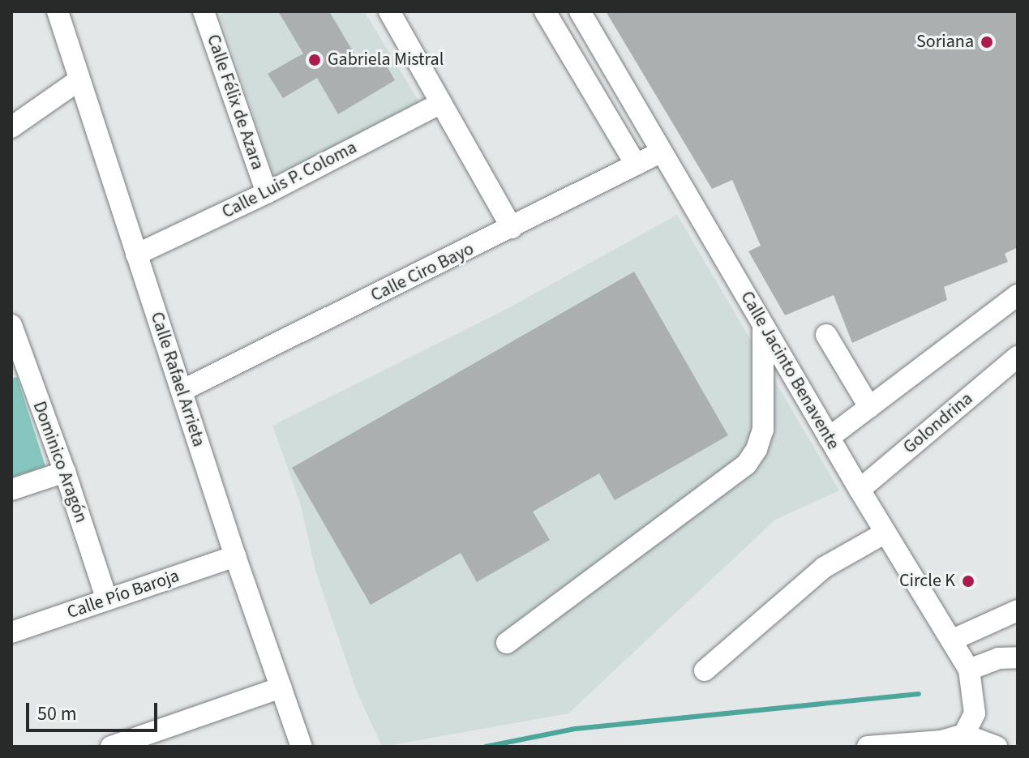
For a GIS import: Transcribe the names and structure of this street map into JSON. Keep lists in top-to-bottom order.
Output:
{
  "streets": {
    "street": [
      "Calle Félix de Azara",
      "Calle Luis P. Coloma",
      "Calle Ciro Bayo",
      "Calle Jacinto Benavente",
      "Calle Rafael Arrieta",
      "Golondrina",
      "Dominico Aragón",
      "Calle Pío Baroja"
    ]
  },
  "crossings": [
    ["Calle Félix de Azara", "Calle Luis P. Coloma"],
    ["Calle Luis P. Coloma", "Calle Rafael Arrieta"],
    ["Calle Ciro Bayo", "Calle Jacinto Benavente"],
    ["Calle Ciro Bayo", "Calle Rafael Arrieta"],
    ["Calle Jacinto Benavente", "Golondrina"],
    ["Calle Rafael Arrieta", "Calle Pío Baroja"],
    ["Dominico Aragón", "Calle Pío Baroja"]
  ],
  "places": ["Soriana", "Gabriela Mistral", "Circle K"],
  "scale_bar": "50 m"
}
